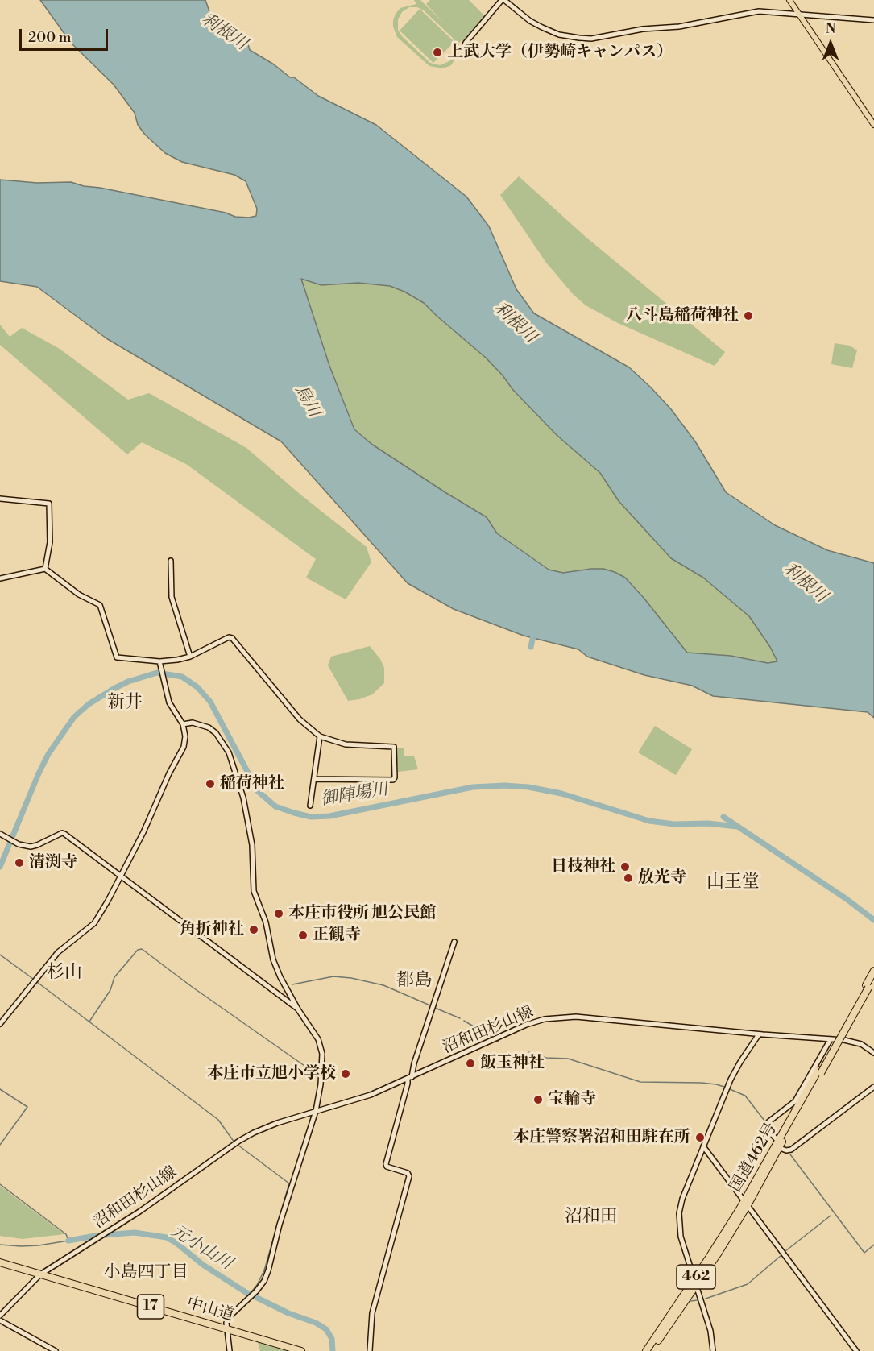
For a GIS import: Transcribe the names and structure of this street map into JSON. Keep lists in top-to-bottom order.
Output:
{
  "streets": {
    "highway": [
      "国道462号",
      "462",
      "17",
      "中山道"
    ],
    "street": ["沼和田杉山線"]
  },
  "crossings": [
    ["沼和田杉山線", "中山道"]
  ],
  "districts": [
    "新井",
    "山王堂",
    "杉山",
    "都島",
    "沼和田",
    "小島四丁目"
  ],
  "water": [
    "利根川",
    "烏川",
    "御陣場川",
    "元小山川"
  ],
  "places": [
    "上武大学（伊勢崎キャンパス）",
    "八斗島稲荷神社",
    "稲荷神社",
    "清渕寺",
    "日枝神社",
    "放光寺",
    "本庄市役所 旭公民館",
    "角折神社",
    "正観寺",
    "飯玉神社",
    "本庄市立旭小学校",
    "宝輪寺",
    "本庄警察署沼和田駐在所"
  ],
  "scale_bar": "200 m",
  "north": "top"
}
